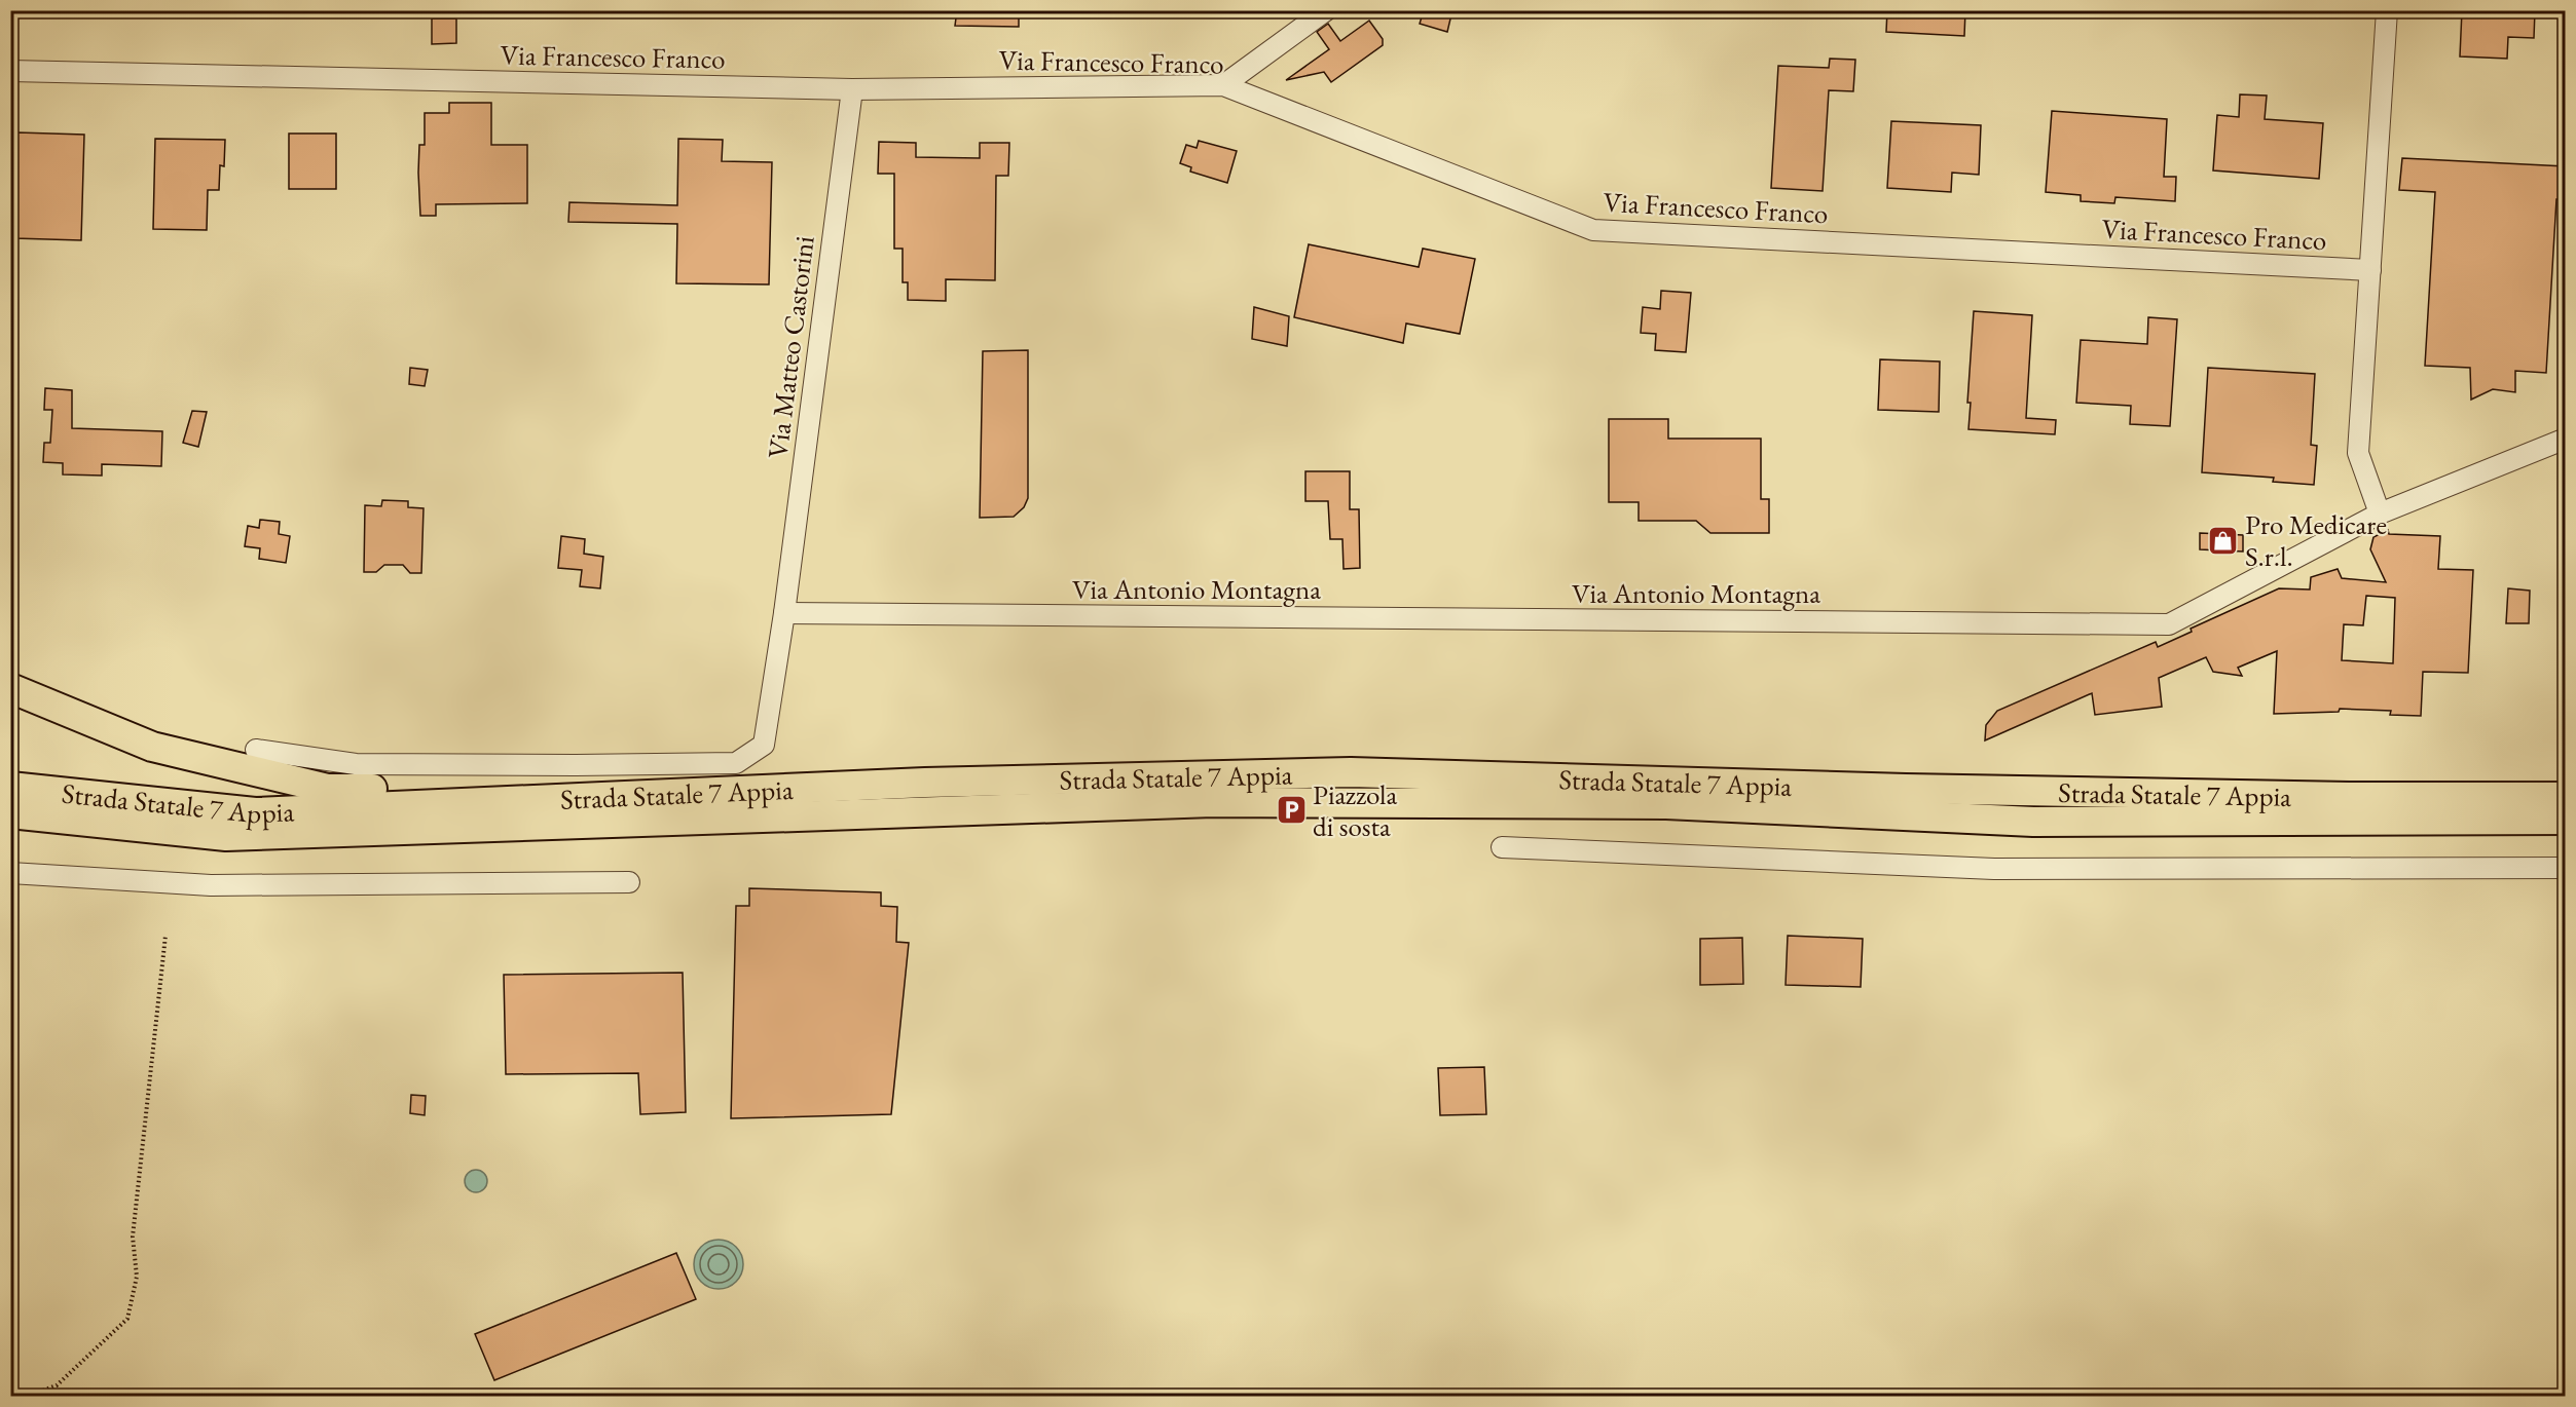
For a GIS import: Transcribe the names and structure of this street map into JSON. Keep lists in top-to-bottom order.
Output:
{
  "streets": {
    "highway": ["Strada Statale 7 Appia"],
    "street": ["Via Francesco Franco", "Via Matteo Castorini", "Via Antonio Montagna"]
  },
  "crossings": [
    ["Via Francesco Franco", "Via Matteo Castorini"],
    ["Via Matteo Castorini", "Via Antonio Montagna"]
  ],
  "places": {
    "shop": ["Pro Medicare S.r.l."],
    "parking": ["Piazzola di sosta"]
  }
}
